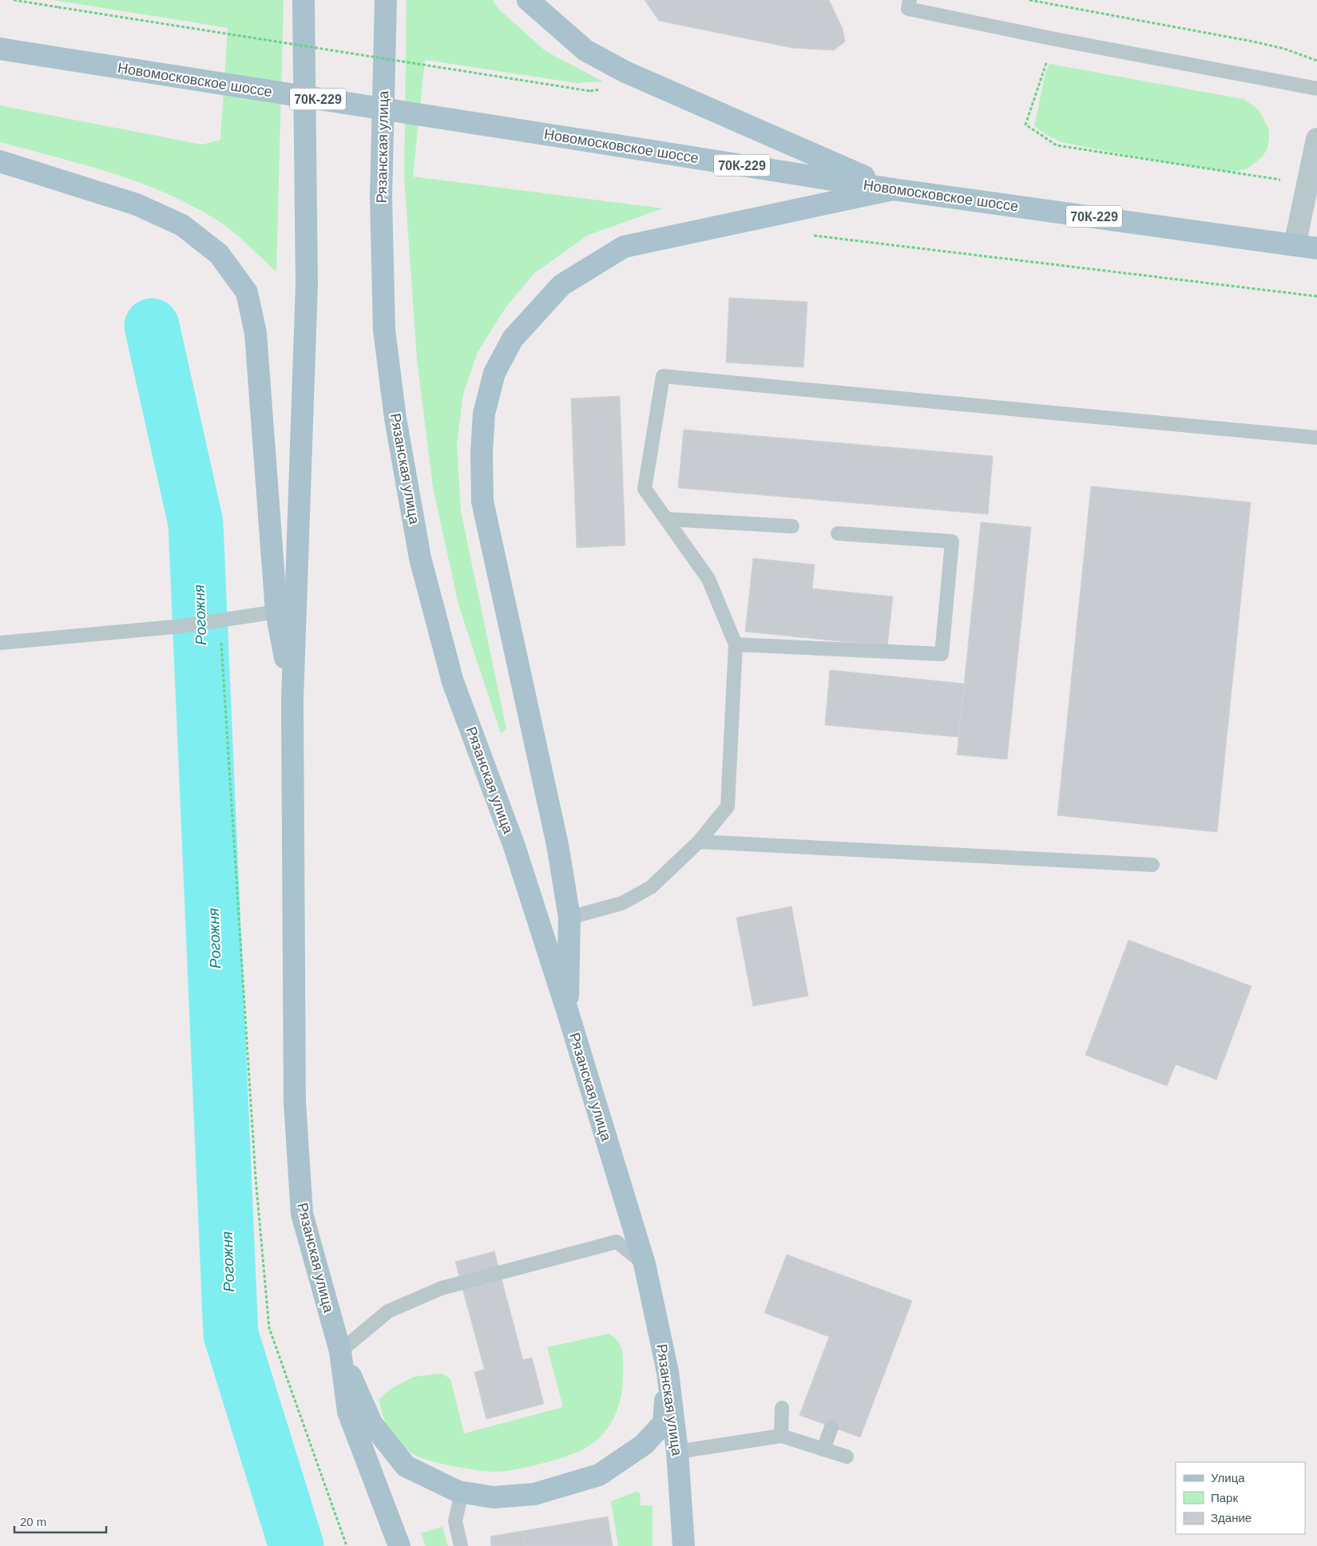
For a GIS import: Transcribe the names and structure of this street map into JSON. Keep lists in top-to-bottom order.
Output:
{
  "streets": {
    "main road": ["Новомосковское шоссе", "70К-229", "Рязанская улица"]
  },
  "water": ["Рогожня"],
  "legend": ["Улица", "Парк", "Здание"],
  "scale_bar": "20 m"
}
